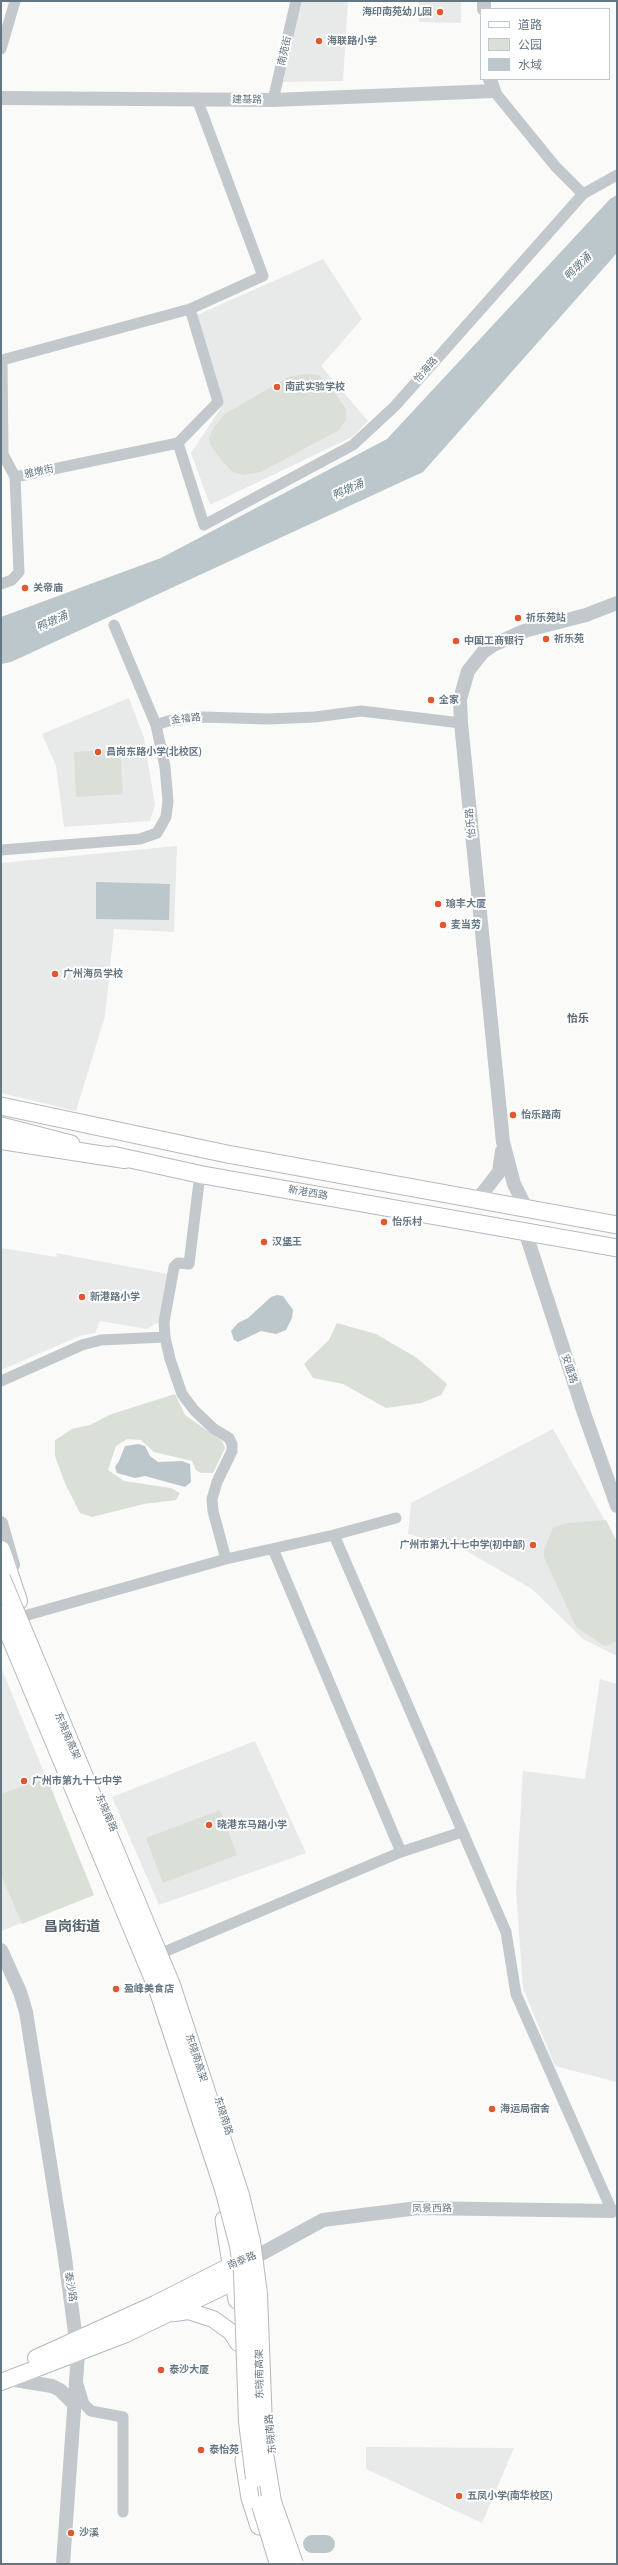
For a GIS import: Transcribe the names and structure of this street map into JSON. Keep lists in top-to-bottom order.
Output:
{
  "streets": {
    "highway": ["东晓南高架"],
    "main road": ["新港西路", "东晓南路", "南泰路"],
    "street": [
      "南苑街",
      "建基路",
      "怡海路",
      "雅墩街",
      "金禧路",
      "怡乐路",
      "安盛路",
      "凤景西路",
      "泰沙路"
    ]
  },
  "crossings": [
    ["南苑街", "建基路"],
    ["怡海路", "雅墩街"],
    ["金禧路", "怡乐路"],
    ["新港西路", "安盛路"],
    ["东晓南路", "凤景西路"],
    ["东晓南路", "南泰路"],
    ["凤景西路", "南泰路"],
    ["南泰路", "泰沙路"]
  ],
  "districts": ["怡乐", "昌岗街道"],
  "water": ["鸭墩涌"],
  "places": [
    "海印南苑幼儿园",
    "海联路小学",
    "南武实验学校",
    "关帝庙",
    "祈乐苑站",
    "祈乐苑",
    "中国工商银行",
    "全家",
    "昌岗东路小学(北校区)",
    "瑜丰大厦",
    "麦当劳",
    "广州海员学校",
    "怡乐路南",
    "怡乐村",
    "汉堡王",
    "新港路小学",
    "广州市第九十七中学(初中部)",
    "广州市第九十七中学",
    "晓港东马路小学",
    "盈峰美食店",
    "海运局宿舍",
    "泰沙大厦",
    "泰怡苑",
    "五凤小学(南华校区)",
    "沙溪"
  ],
  "legend": ["道路", "公园", "水域"]
}
